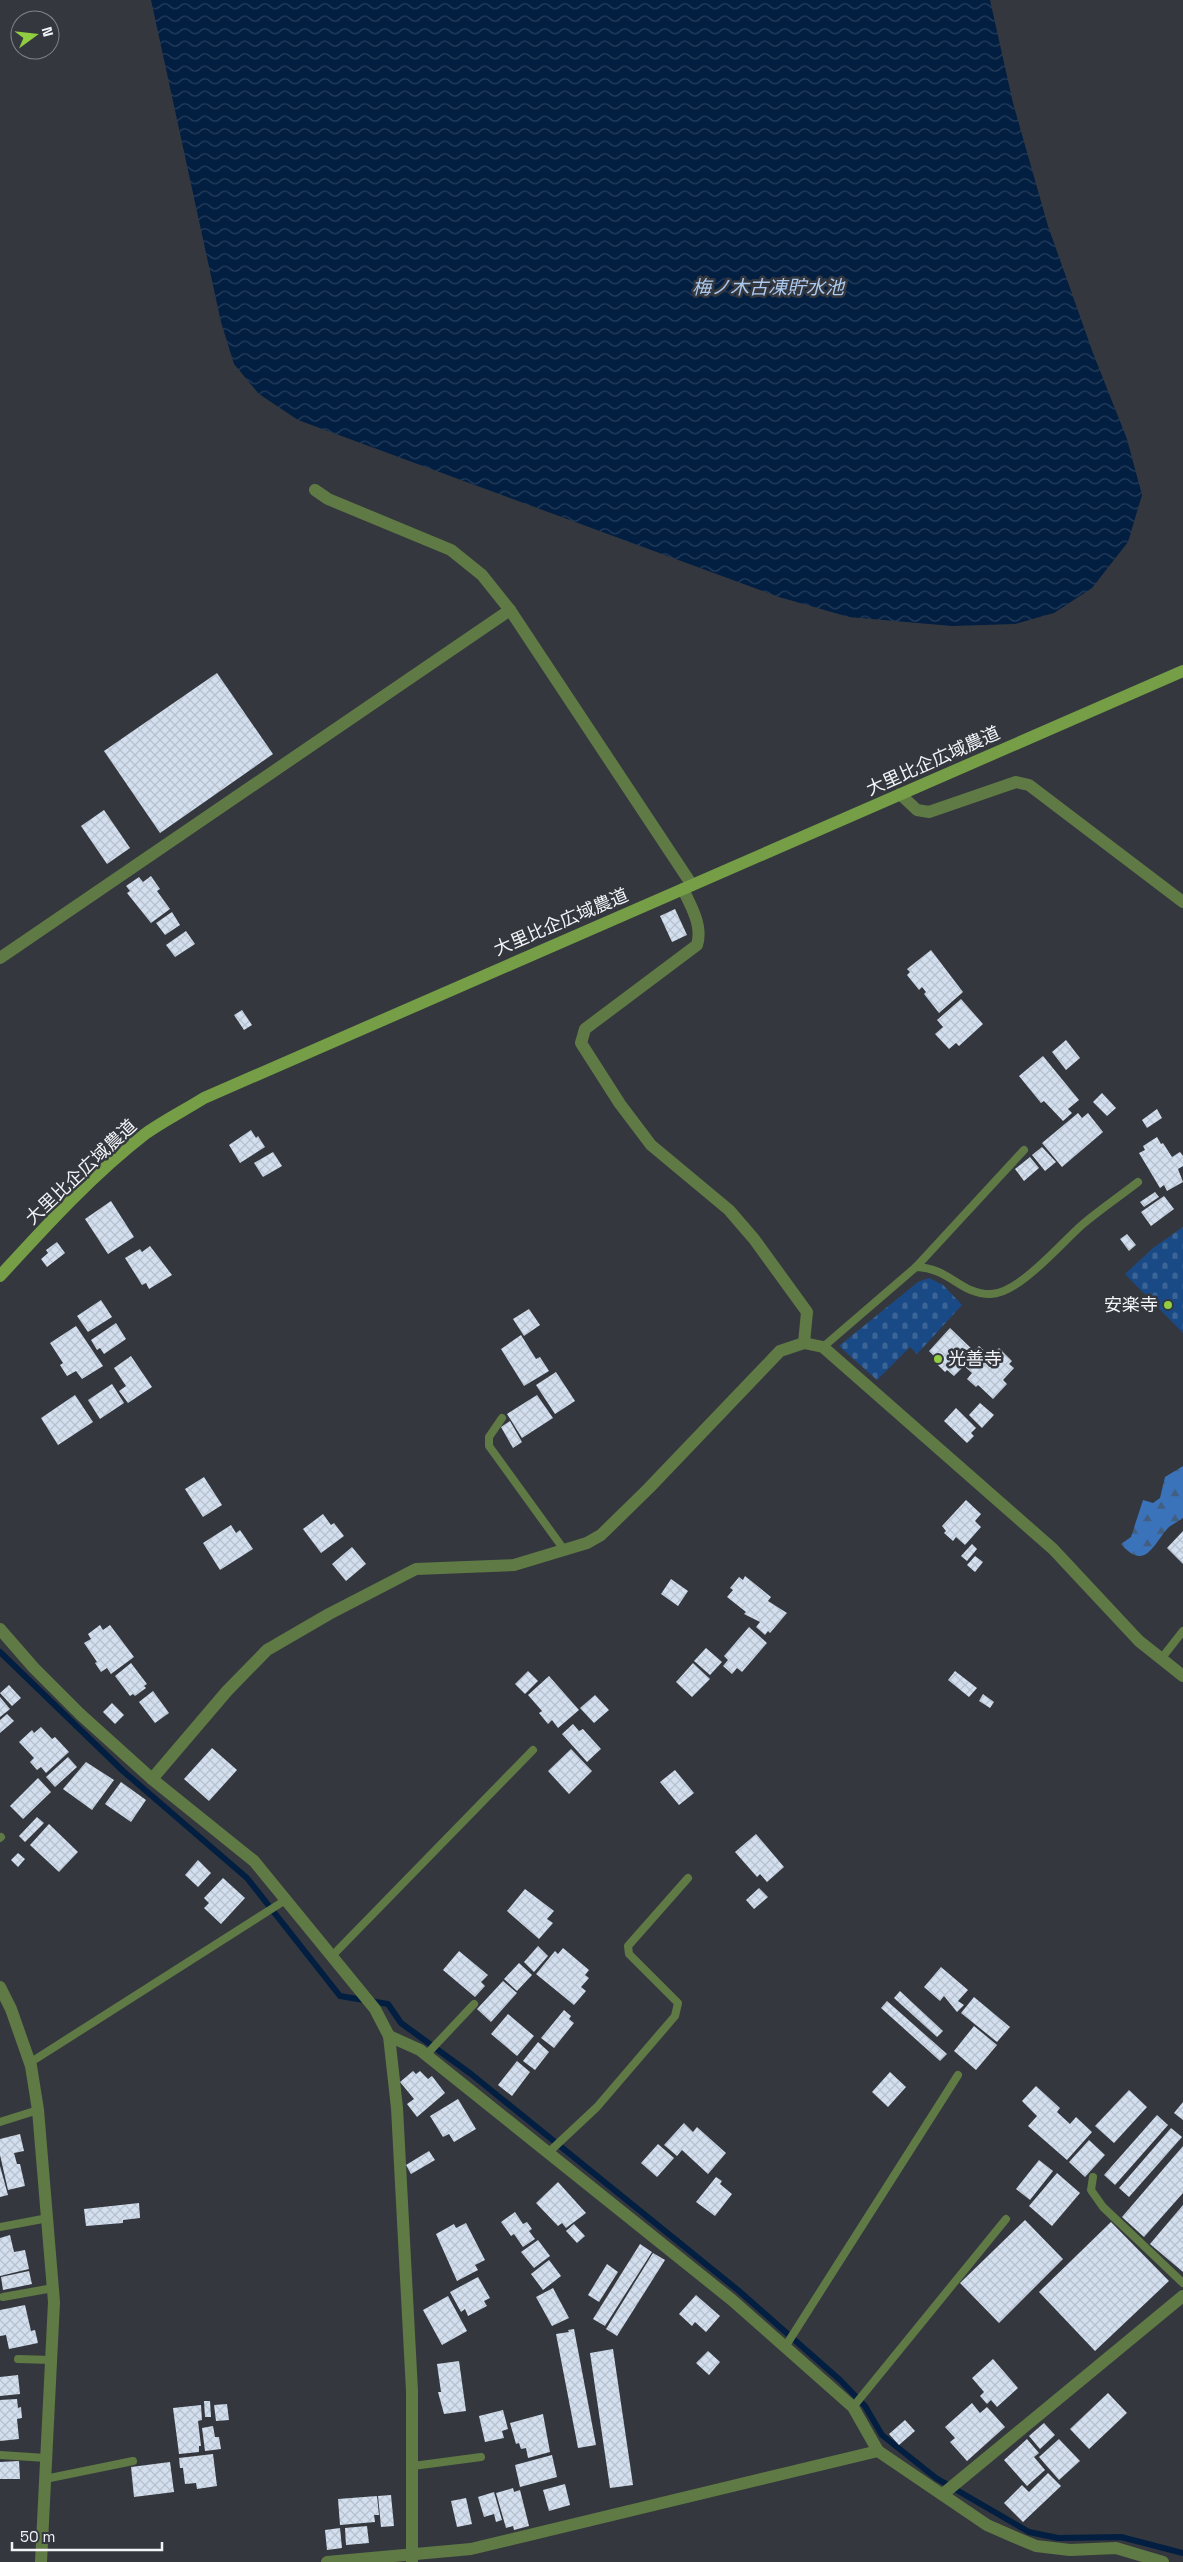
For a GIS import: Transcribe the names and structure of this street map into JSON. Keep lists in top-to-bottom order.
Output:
{
  "streets": {
    "street": ["大里比企広域農道"]
  },
  "water": ["梅ノ木古凍貯水池"],
  "places": ["安楽寺", "光善寺"],
  "scale_bar": "50 m",
  "north": "right"
}
